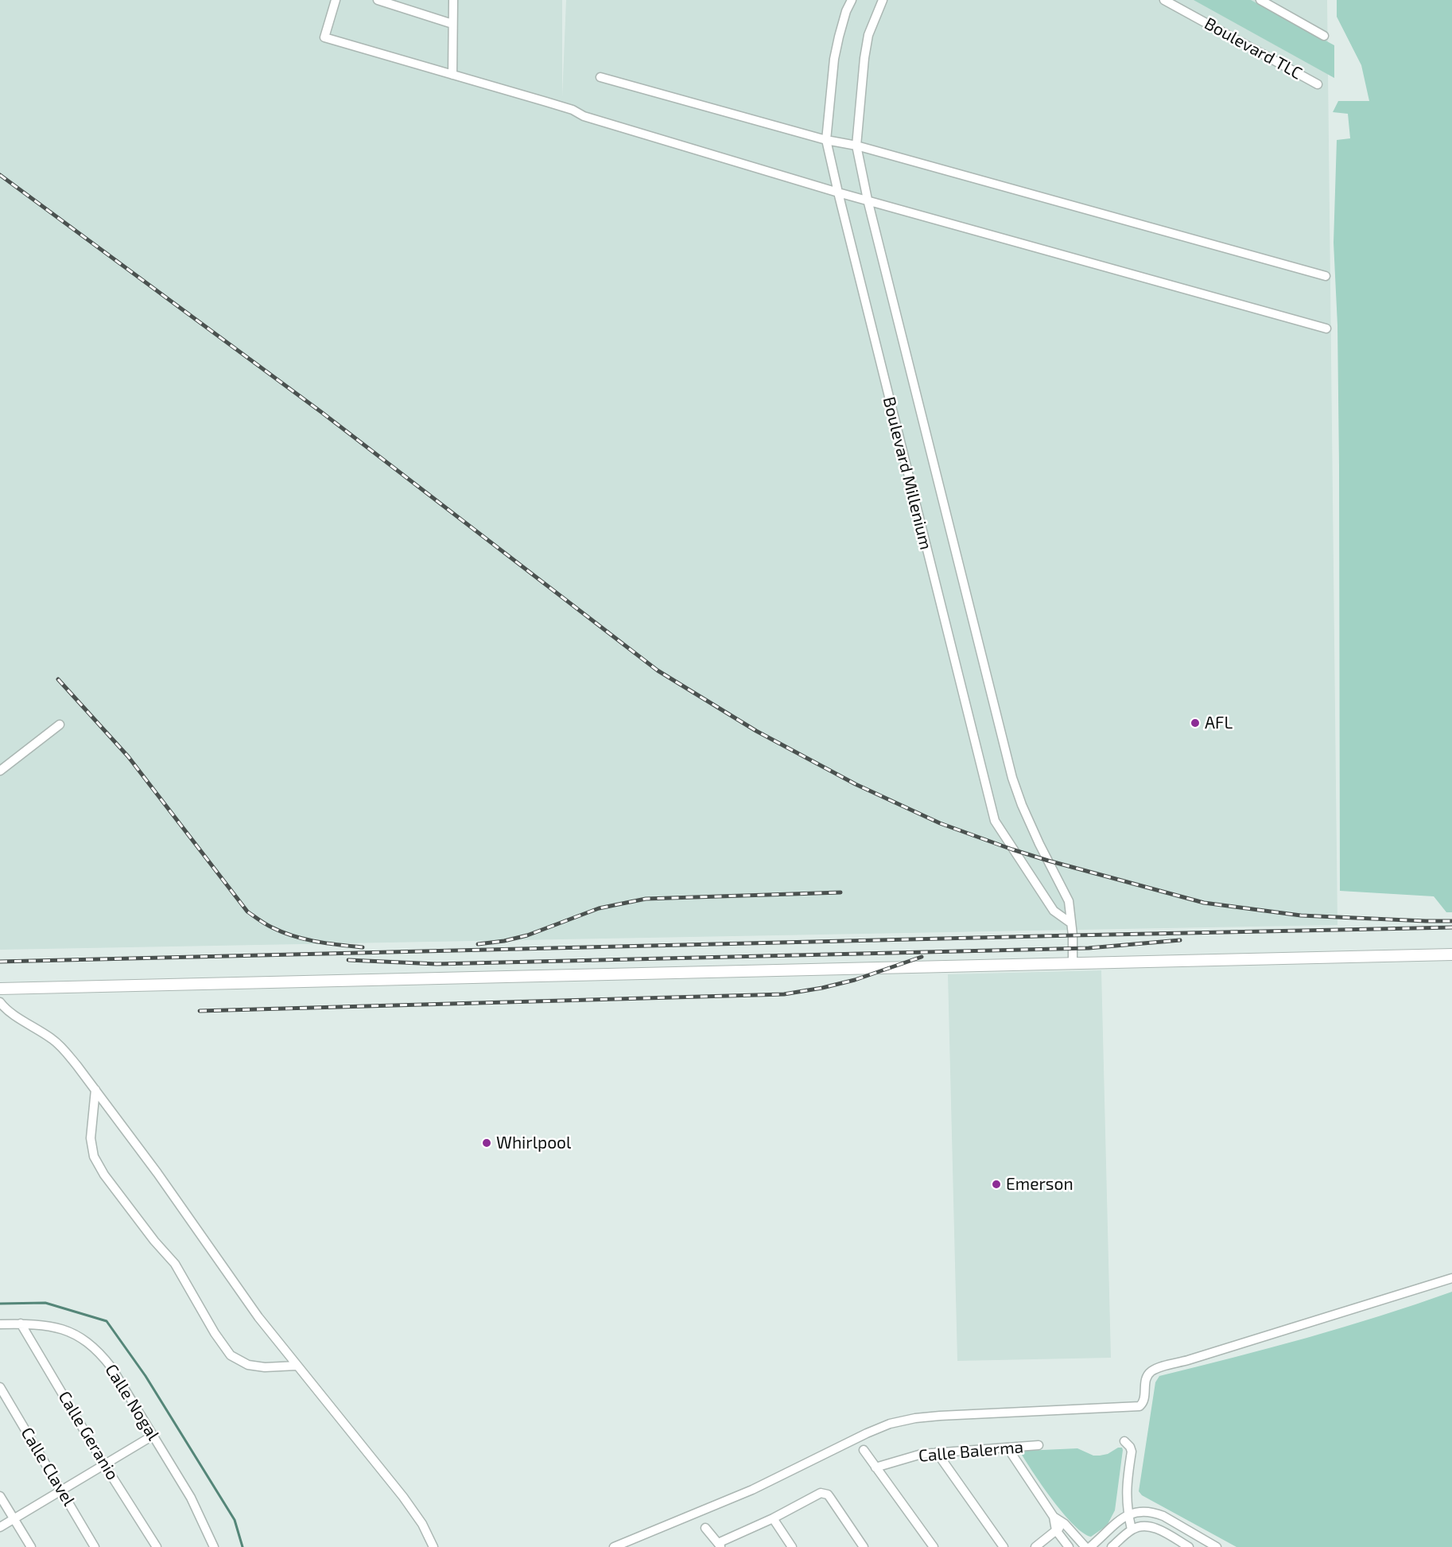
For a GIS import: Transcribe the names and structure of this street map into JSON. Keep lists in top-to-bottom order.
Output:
{
  "streets": {
    "street": [
      "Boulevard TLC",
      "Boulevard Millenium",
      "Calle Nogal",
      "Calle Geranio",
      "Calle Balerma",
      "Calle Clavel"
    ]
  },
  "crossings": [
    ["Calle Nogal", "Calle Geranio"]
  ],
  "places": ["AFL", "Whirlpool", "Emerson"]
}
